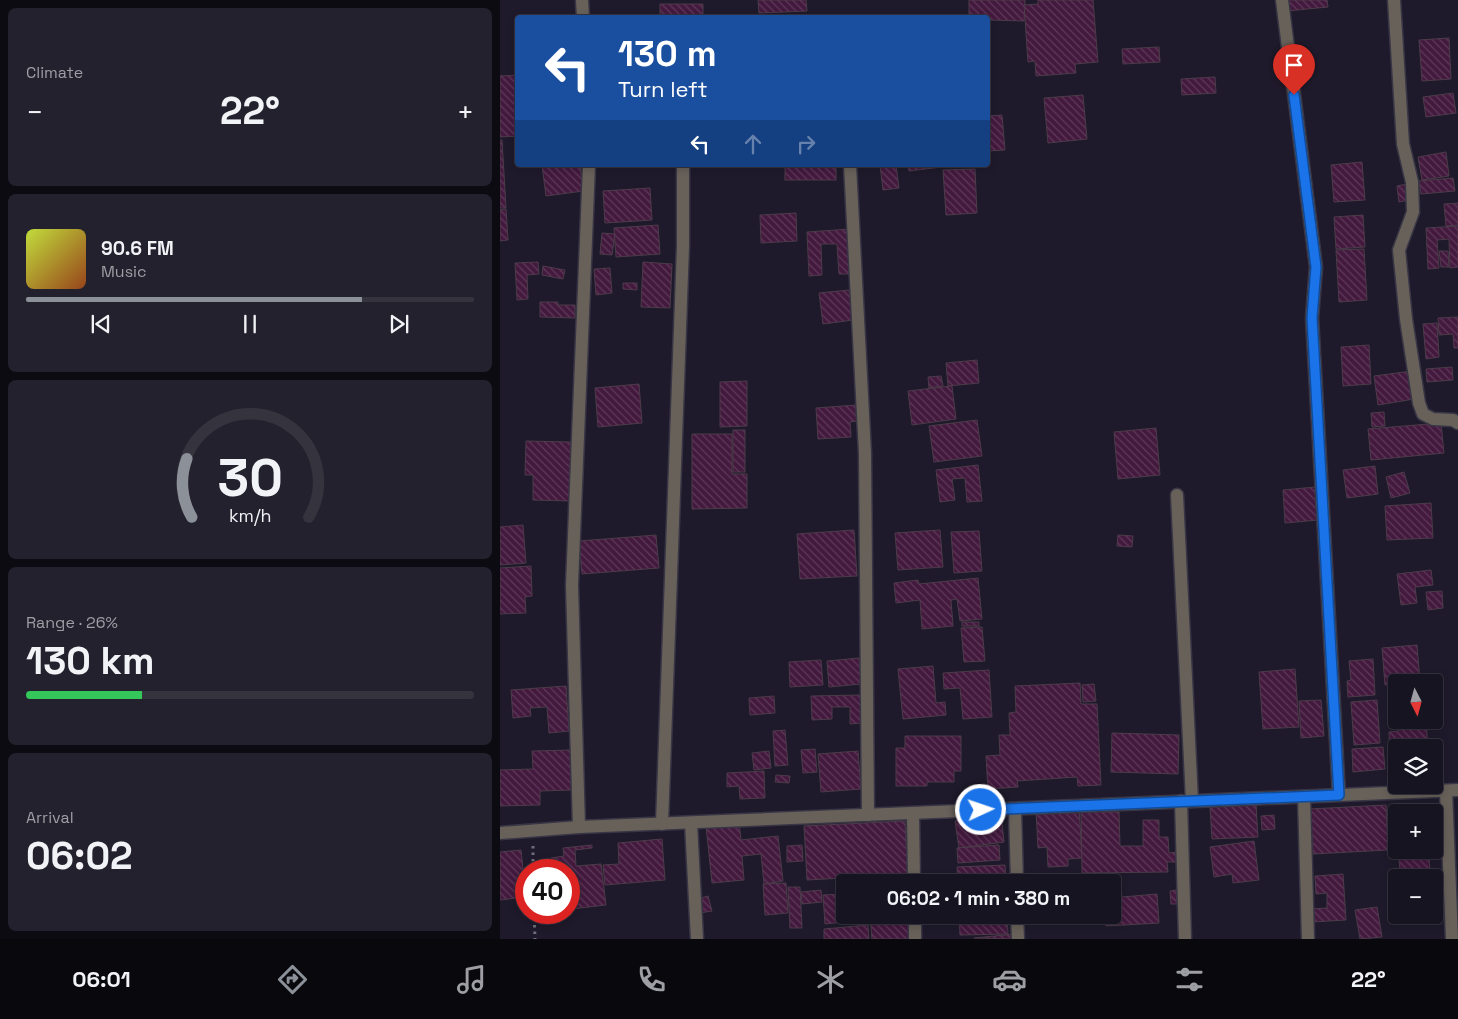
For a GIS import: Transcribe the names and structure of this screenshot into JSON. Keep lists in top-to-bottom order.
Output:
{
  "north": "bottom",
  "page": {
    "tile": [
      "Climate",
      ["Range · 26%", "130 km"],
      ["Arrival", "06:02"]
    ],
    "turn": ["130 m", "Turn left"],
    "heat": ["−", "22°", "+"],
    "song": ["90.6 FM", "Music"],
    "map_buttons": ["+", "−"],
    "limit": "40",
    "trip": "06:02 · 1 min · 380 m",
    "tabs": ["06:01", "22°"],
    "gauge": ["30", "km/h"]
  }
}
